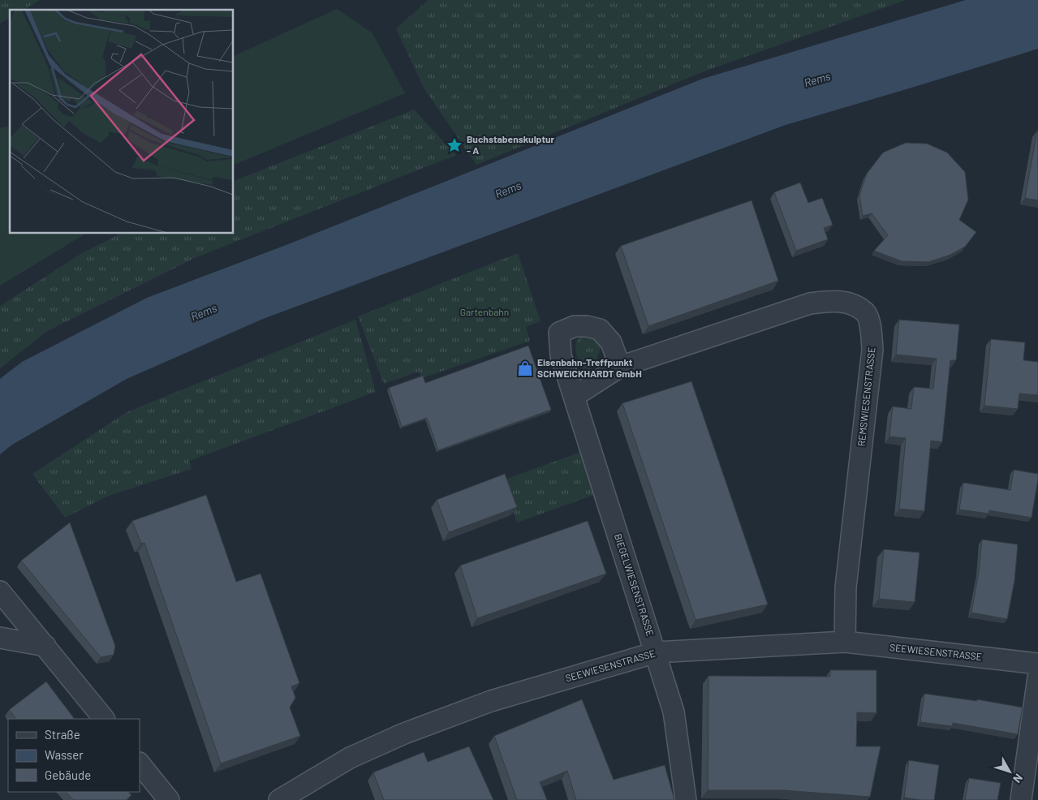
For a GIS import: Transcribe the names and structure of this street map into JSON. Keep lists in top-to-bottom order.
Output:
{
  "streets": {
    "street": ["REMSWIESENSTRASSE", "BIEGELWIESENSTRASSE", "SEEWIESENSTRASSE"]
  },
  "crossings": [
    ["REMSWIESENSTRASSE", "BIEGELWIESENSTRASSE"],
    ["REMSWIESENSTRASSE", "SEEWIESENSTRASSE"],
    ["BIEGELWIESENSTRASSE", "SEEWIESENSTRASSE"]
  ],
  "water": ["Rems"],
  "parks": ["Gartenbahn"],
  "places": {
    "place": ["Buchstabenskulptur - A"],
    "shop": ["Eisenbahn-Treffpunkt SCHWEICKHARDT GmbH"]
  },
  "legend": ["Straße", "Wasser", "Gebäude"],
  "north": "bottom right"
}
